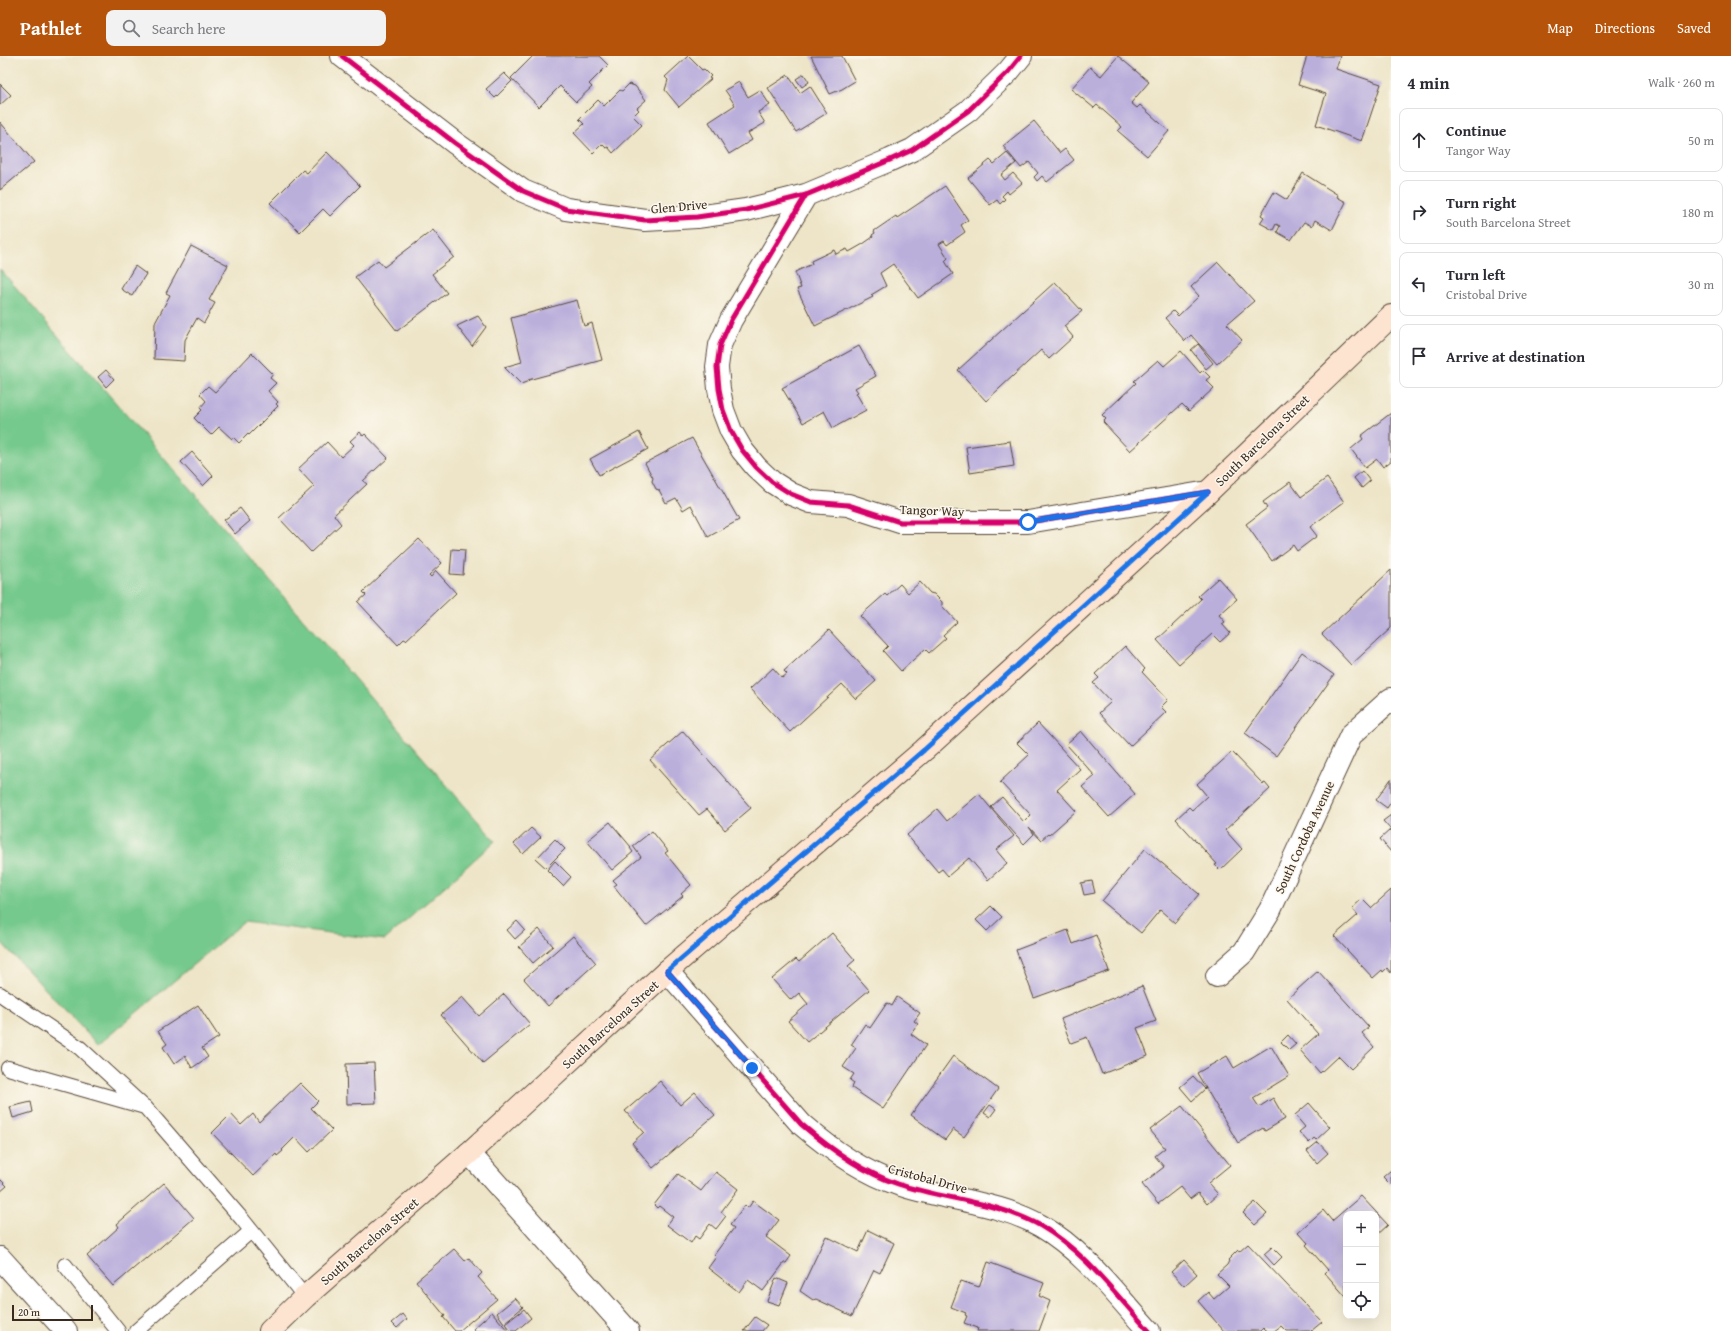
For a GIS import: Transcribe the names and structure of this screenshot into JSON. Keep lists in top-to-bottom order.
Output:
{
  "streets": {
    "main road": ["South Barcelona Street"],
    "street": [
      "Glen Drive",
      "Tangor Way",
      "South Cordoba Avenue",
      "Cristobal Drive"
    ]
  },
  "crossings": [
    ["Glen Drive", "Tangor Way"],
    ["South Barcelona Street", "Tangor Way"],
    ["South Barcelona Street", "Cristobal Drive"]
  ],
  "scale_bar": "20 m",
  "page": {
    "header": "Pathlet",
    "search": "Search here",
    "nav": ["Map", "Directions", "Saved"],
    "heading": ["4 min", "Walk · 260 m"],
    "list": [
      ["Continue", "Tangor Way", "50 m"],
      ["Turn right", "South Barcelona Street", "180 m"],
      ["Turn left", "Cristobal Drive", "30 m"],
      "Arrive at destination"
    ],
    "map_buttons": ["+", "−"],
    "scale": "20 m"
  }
}
